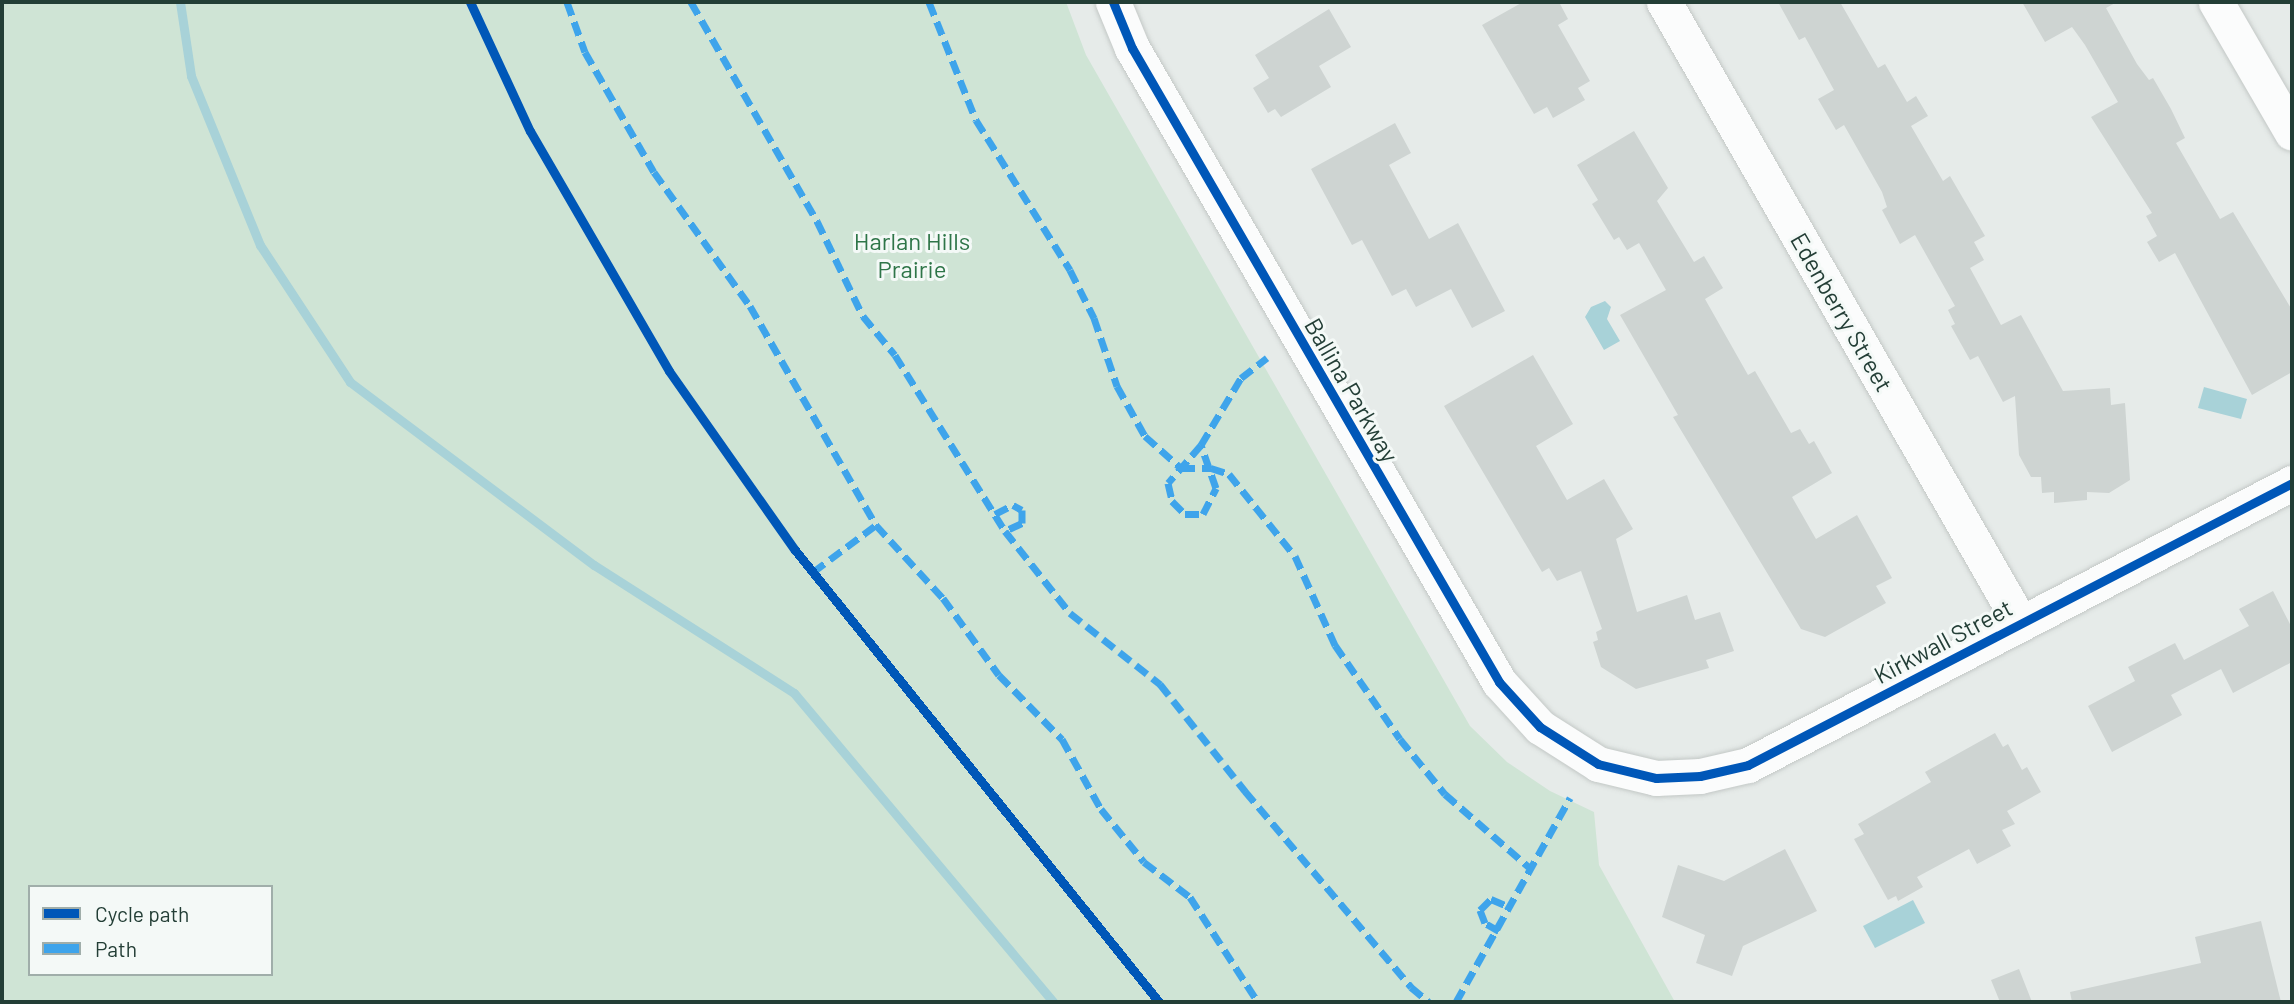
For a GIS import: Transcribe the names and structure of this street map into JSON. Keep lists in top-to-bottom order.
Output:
{
  "streets": {
    "street": ["Edenberry Street", "Ballina Parkway", "Kirkwall Street"]
  },
  "crossings": [
    ["Edenberry Street", "Kirkwall Street"],
    ["Ballina Parkway", "Kirkwall Street"]
  ],
  "parks": ["Harlan Hills Prairie"],
  "legend": ["Cycle path", "Path"]
}
